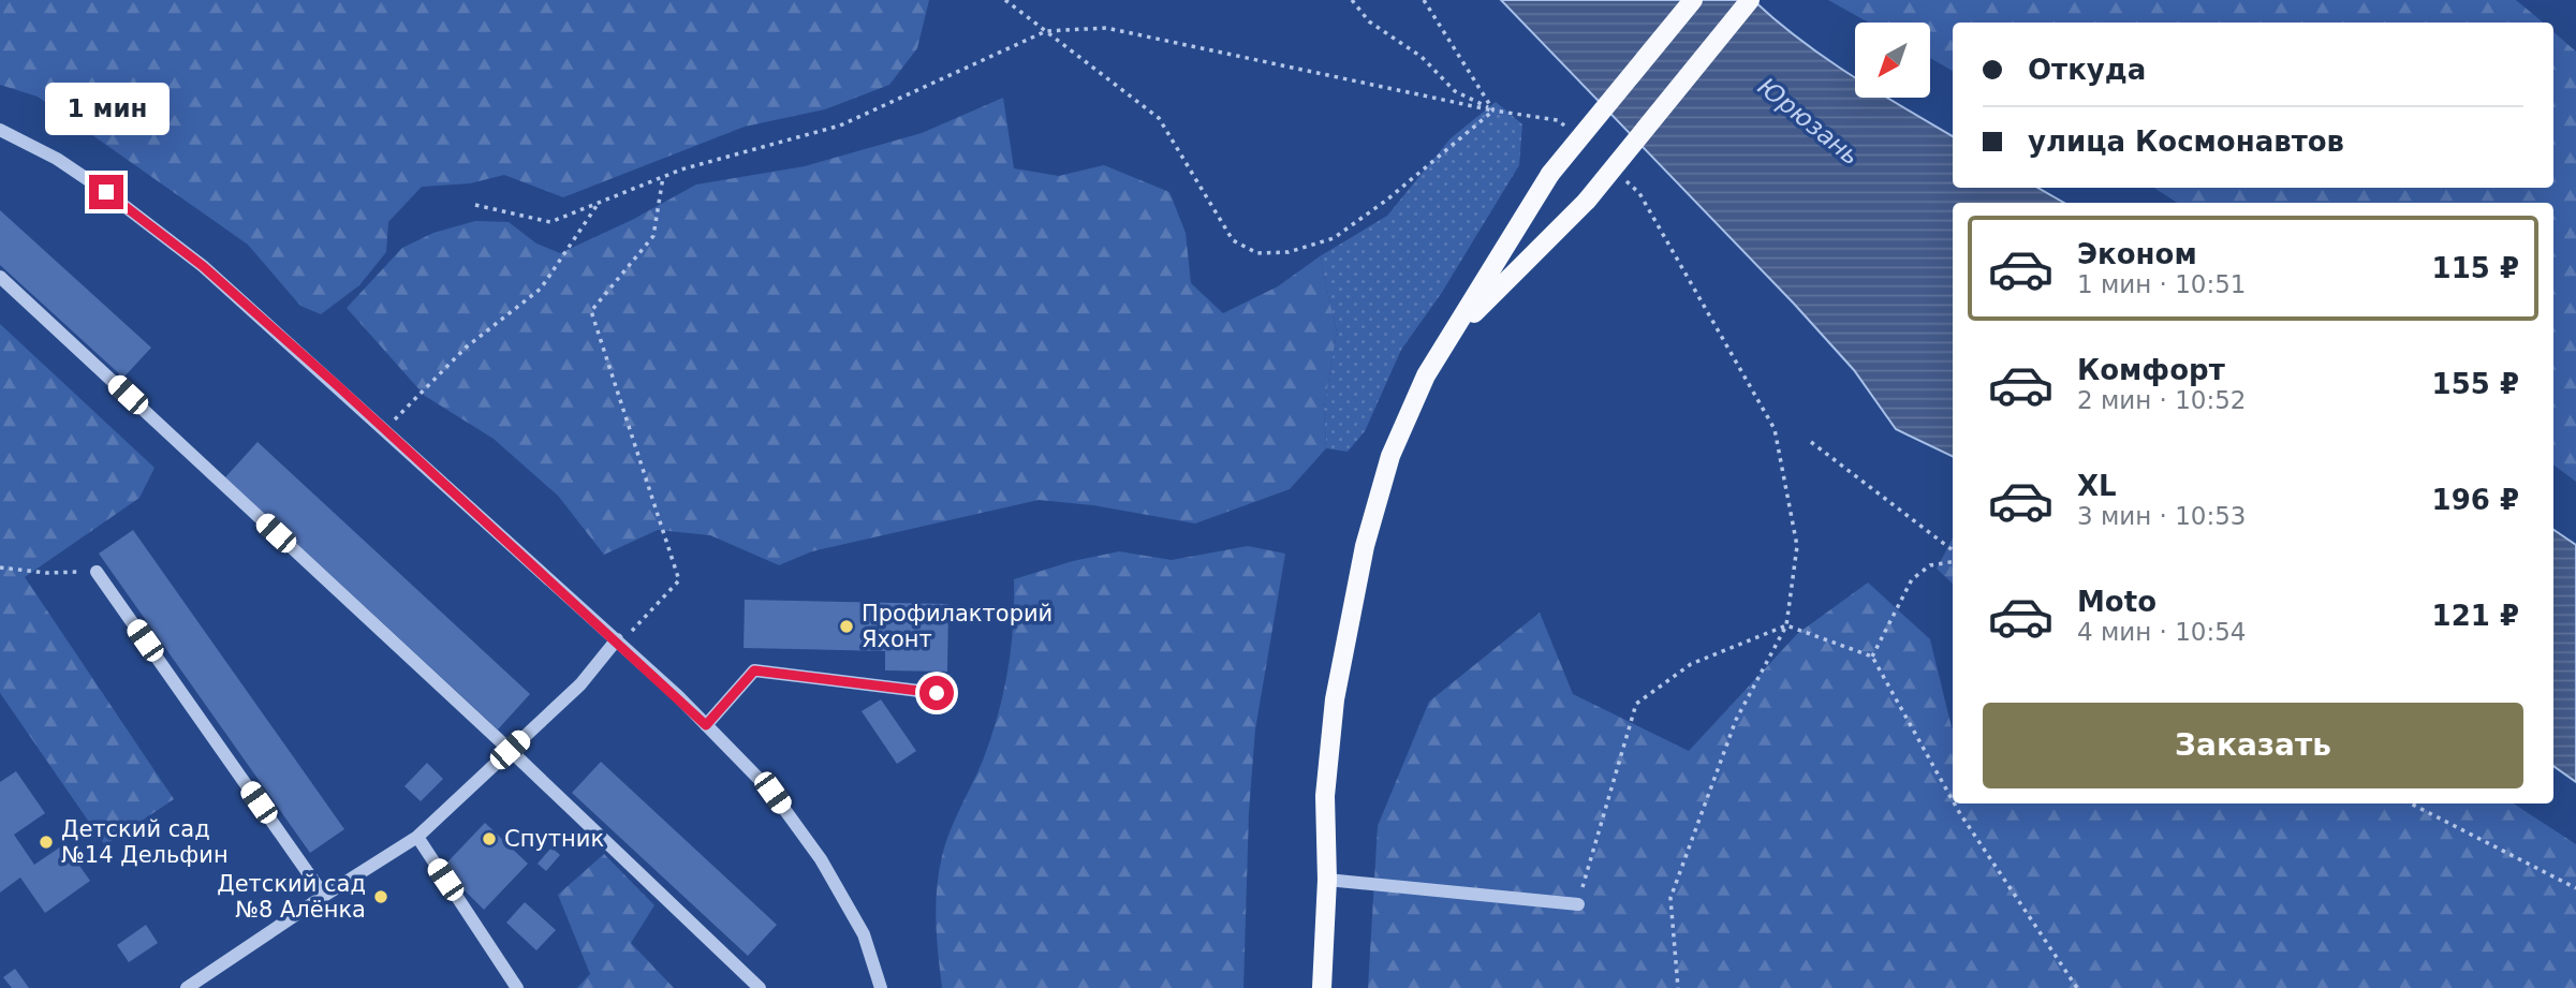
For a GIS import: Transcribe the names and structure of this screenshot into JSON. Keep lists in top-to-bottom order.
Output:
{
  "water": ["Юрюзань"],
  "places": [
    "Профилакторий Яхонт",
    "Спутник",
    "Детский сад №14 Дельфин",
    "Детский сад №8 Алёнка"
  ],
  "north": "bottom left",
  "page": {
    "banner": ["Откуда", "улица Космонавтов"],
    "bubble": "1 мин",
    "list": [
      {
        "name": "Эконом",
        "note": "1 мин · 10:51",
        "value": "115 ₽"
      },
      {
        "name": "Комфорт",
        "note": "2 мин · 10:52",
        "value": "155 ₽"
      },
      {
        "name": "XL",
        "note": "3 мин · 10:53",
        "value": "196 ₽"
      },
      {
        "name": "Moto",
        "note": "4 мин · 10:54",
        "value": "121 ₽"
      }
    ],
    "buttons": "Заказать"
  }
}
